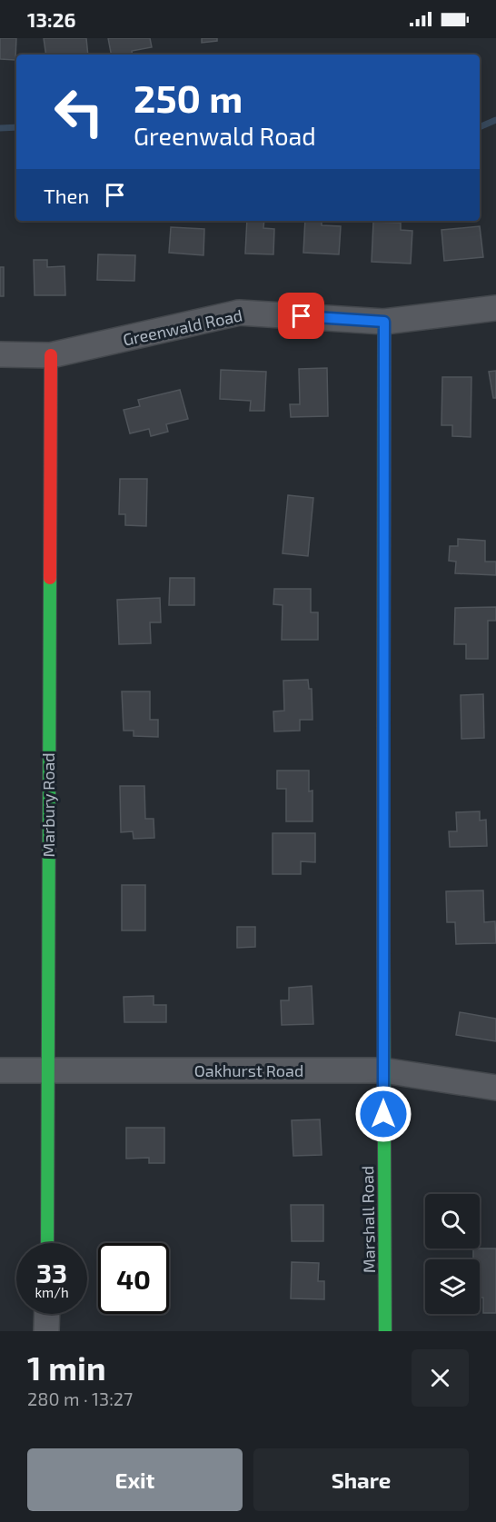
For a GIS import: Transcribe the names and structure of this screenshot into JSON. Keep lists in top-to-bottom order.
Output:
{
  "streets": {
    "street": [
      "Greenwald Road",
      "Marbury Road",
      "Oakhurst Road",
      "Marshall Road"
    ]
  },
  "crossings": [
    ["Greenwald Road", "Marbury Road"],
    ["Greenwald Road", "Marshall Road"],
    ["Marbury Road", "Oakhurst Road"],
    ["Oakhurst Road", "Marshall Road"]
  ],
  "page": {
    "status": "13:26",
    "turn": ["250 m", "Greenwald Road"],
    "then": "Then",
    "speed": "33 km/h",
    "limit": "40",
    "heading": ["1 min", "280 m · 13:27"],
    "buttons": ["Exit", "Share"]
  }
}
